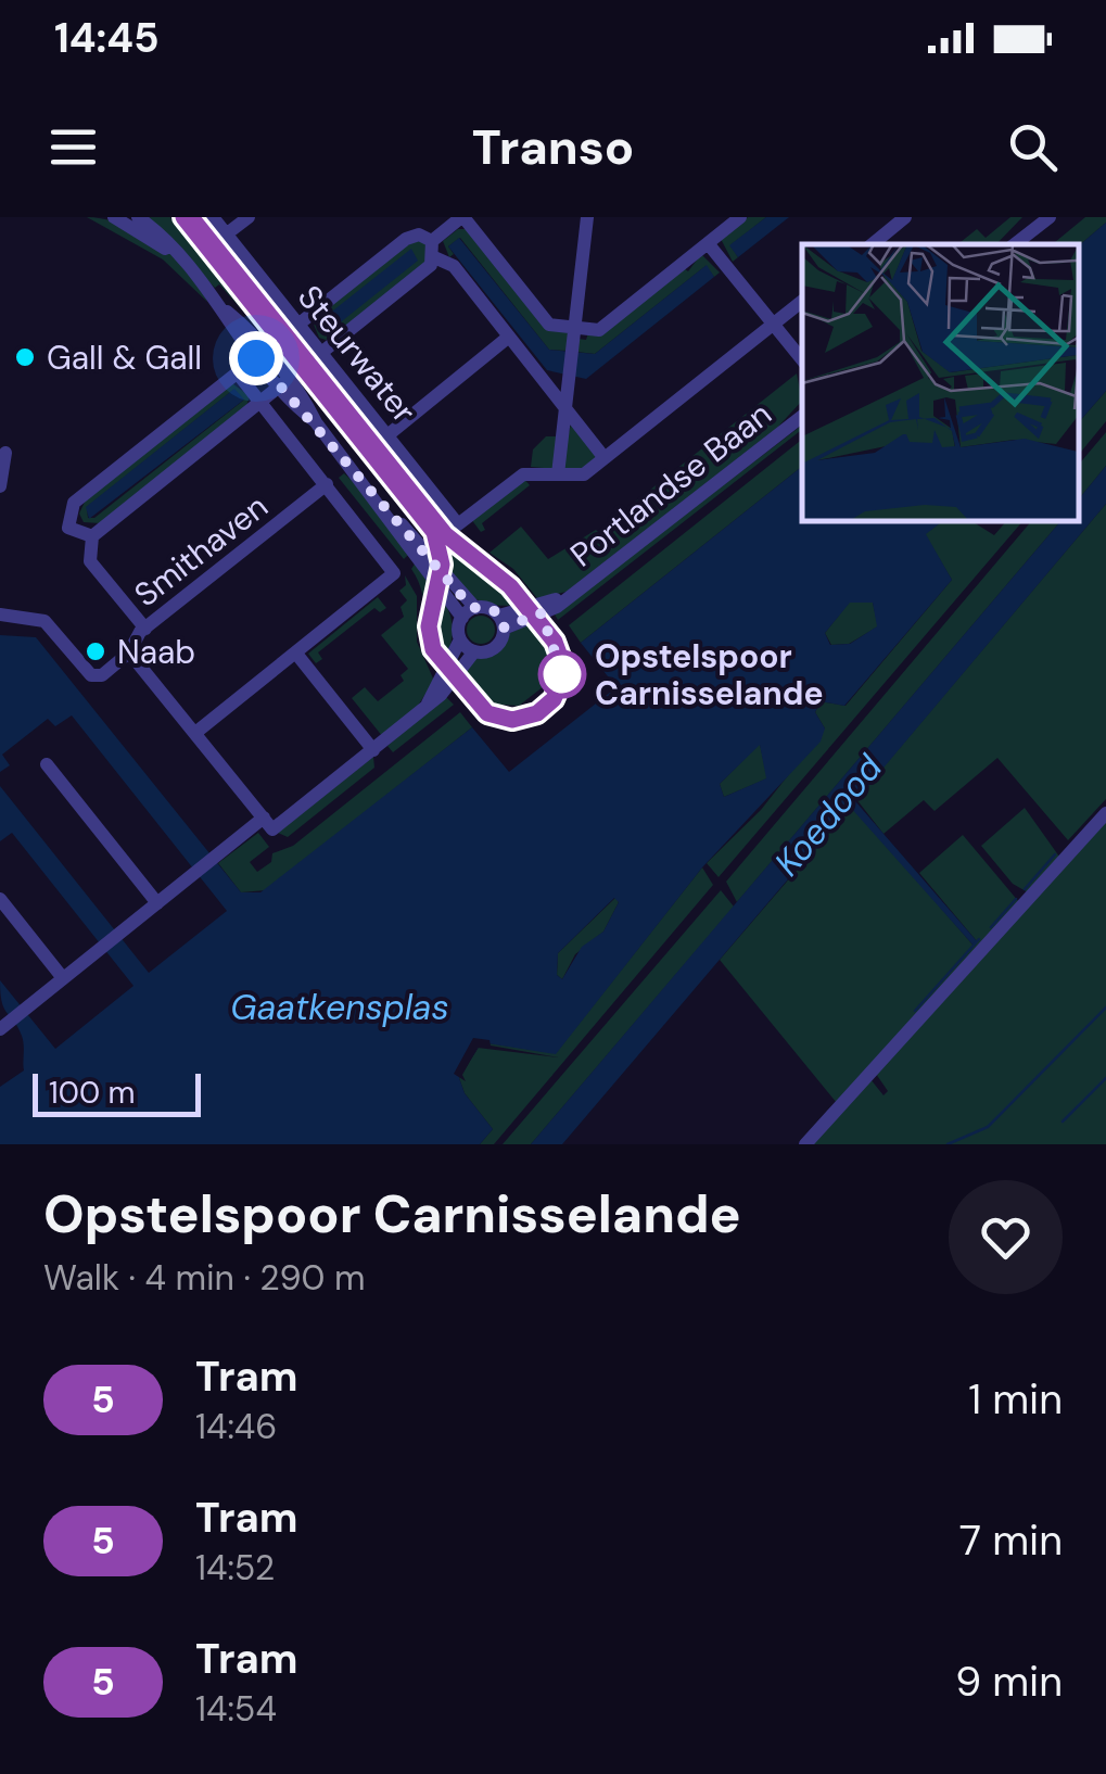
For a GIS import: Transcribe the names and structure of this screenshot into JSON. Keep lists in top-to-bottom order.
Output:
{
  "streets": {
    "street": ["Steurwater", "Portlandse Baan", "Smithaven"]
  },
  "water": ["Koedood", "Gaatkensplas"],
  "places": ["Gall & Gall", "Naab", "Opstelspoor Carnisselande"],
  "lines": ["tram line 5"],
  "scale_bar": "100 m",
  "page": {
    "status": "14:45",
    "header": "Transo",
    "scale": "100 m",
    "heading": ["Opstelspoor Carnisselande", "Walk · 4 min · 290 m"],
    "list": [
      {
        "mark": "5",
        "name": "Tram",
        "note": "14:46",
        "value": "1 min"
      },
      {
        "mark": "5",
        "name": "Tram",
        "note": "14:52",
        "value": "7 min"
      },
      {
        "mark": "5",
        "name": "Tram",
        "note": "14:54",
        "value": "9 min"
      }
    ]
  }
}
